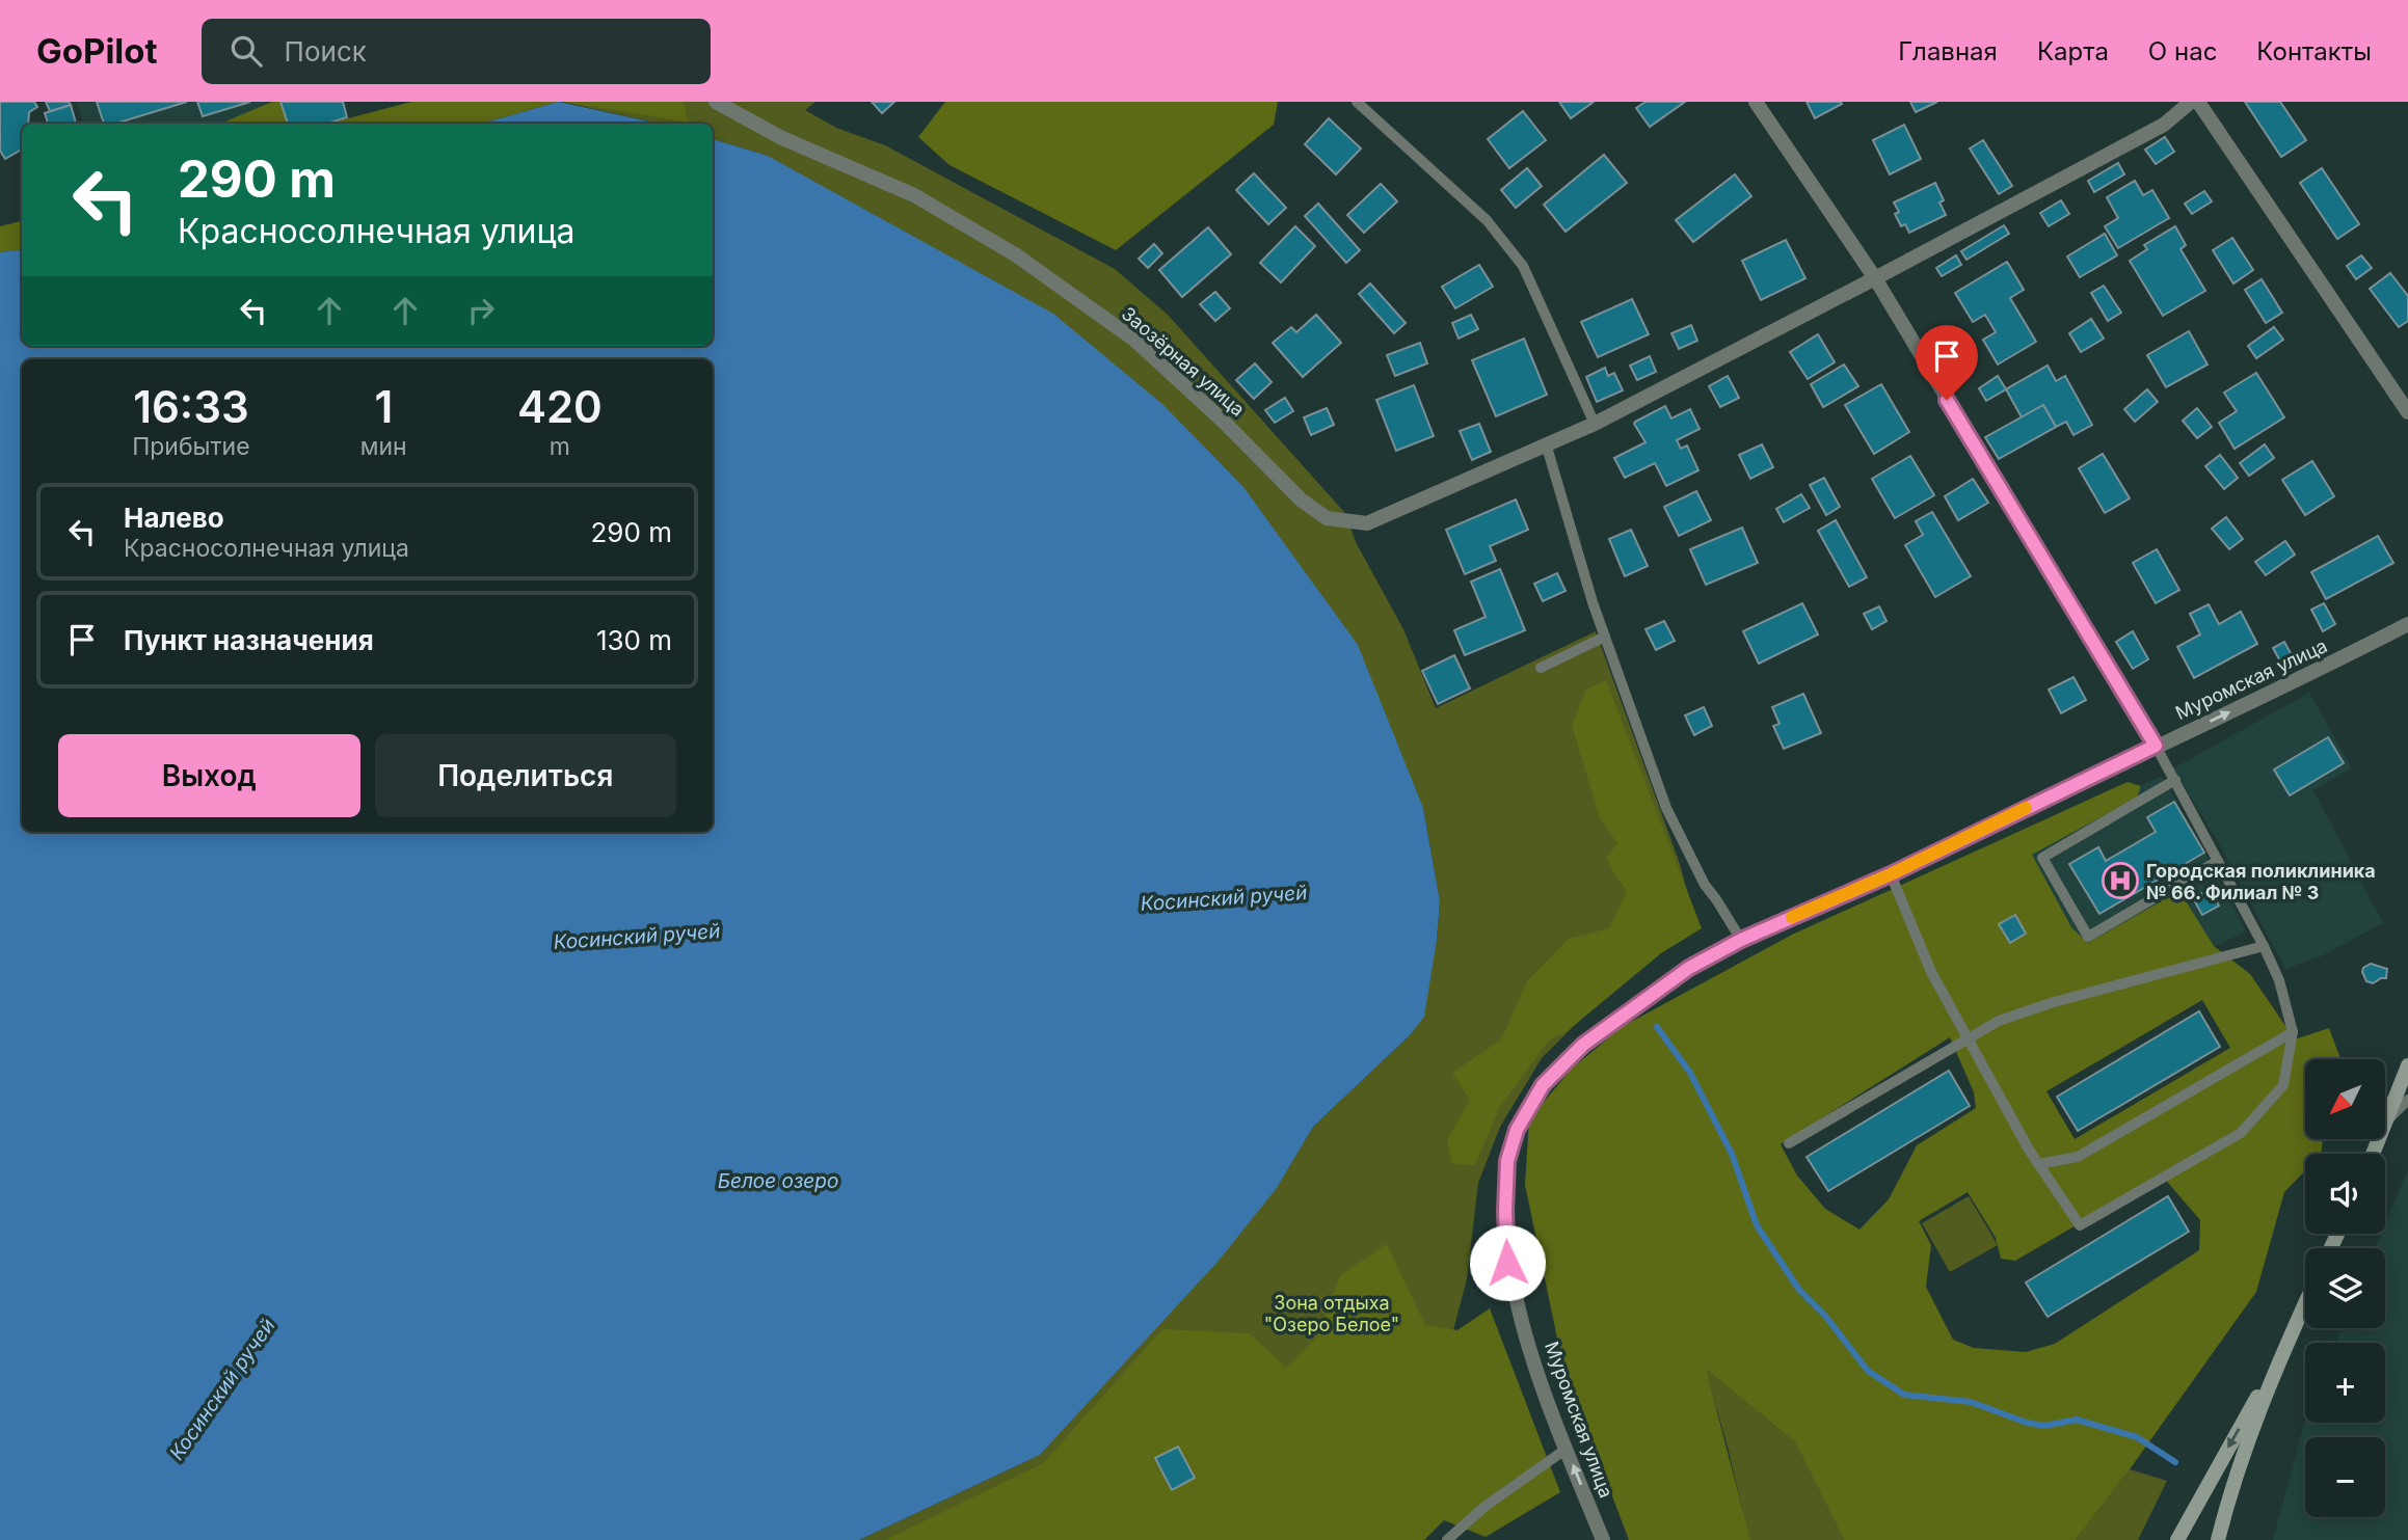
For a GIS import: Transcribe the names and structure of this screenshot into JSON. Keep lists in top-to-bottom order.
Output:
{
  "streets": {
    "street": ["Заозёрная улица", "Муромская улица"]
  },
  "water": ["Косинский ручей", "Белое озеро"],
  "parks": ["Зона отдыха \"Озеро Белое\""],
  "places": {
    "hospital": ["Городская поликлиника № 66. Филиал № 3"]
  },
  "north": "bottom left",
  "page": {
    "header": "GoPilot",
    "search": "Поиск",
    "nav": [
      "Главная",
      "Карта",
      "О нас",
      "Контакты"
    ],
    "turn": ["290 m", "Красносолнечная улица"],
    "eta": [
      "16:33",
      "Прибытие",
      "1",
      "мин",
      "420",
      "m"
    ],
    "list": [
      {
        "name": "Налево",
        "note": "Красносолнечная улица",
        "value": "290 m"
      },
      {
        "name": "Пункт назначения",
        "value": "130 m"
      }
    ],
    "buttons": ["Выход", "Поделиться"],
    "map_buttons": ["+", "−"]
  }
}
